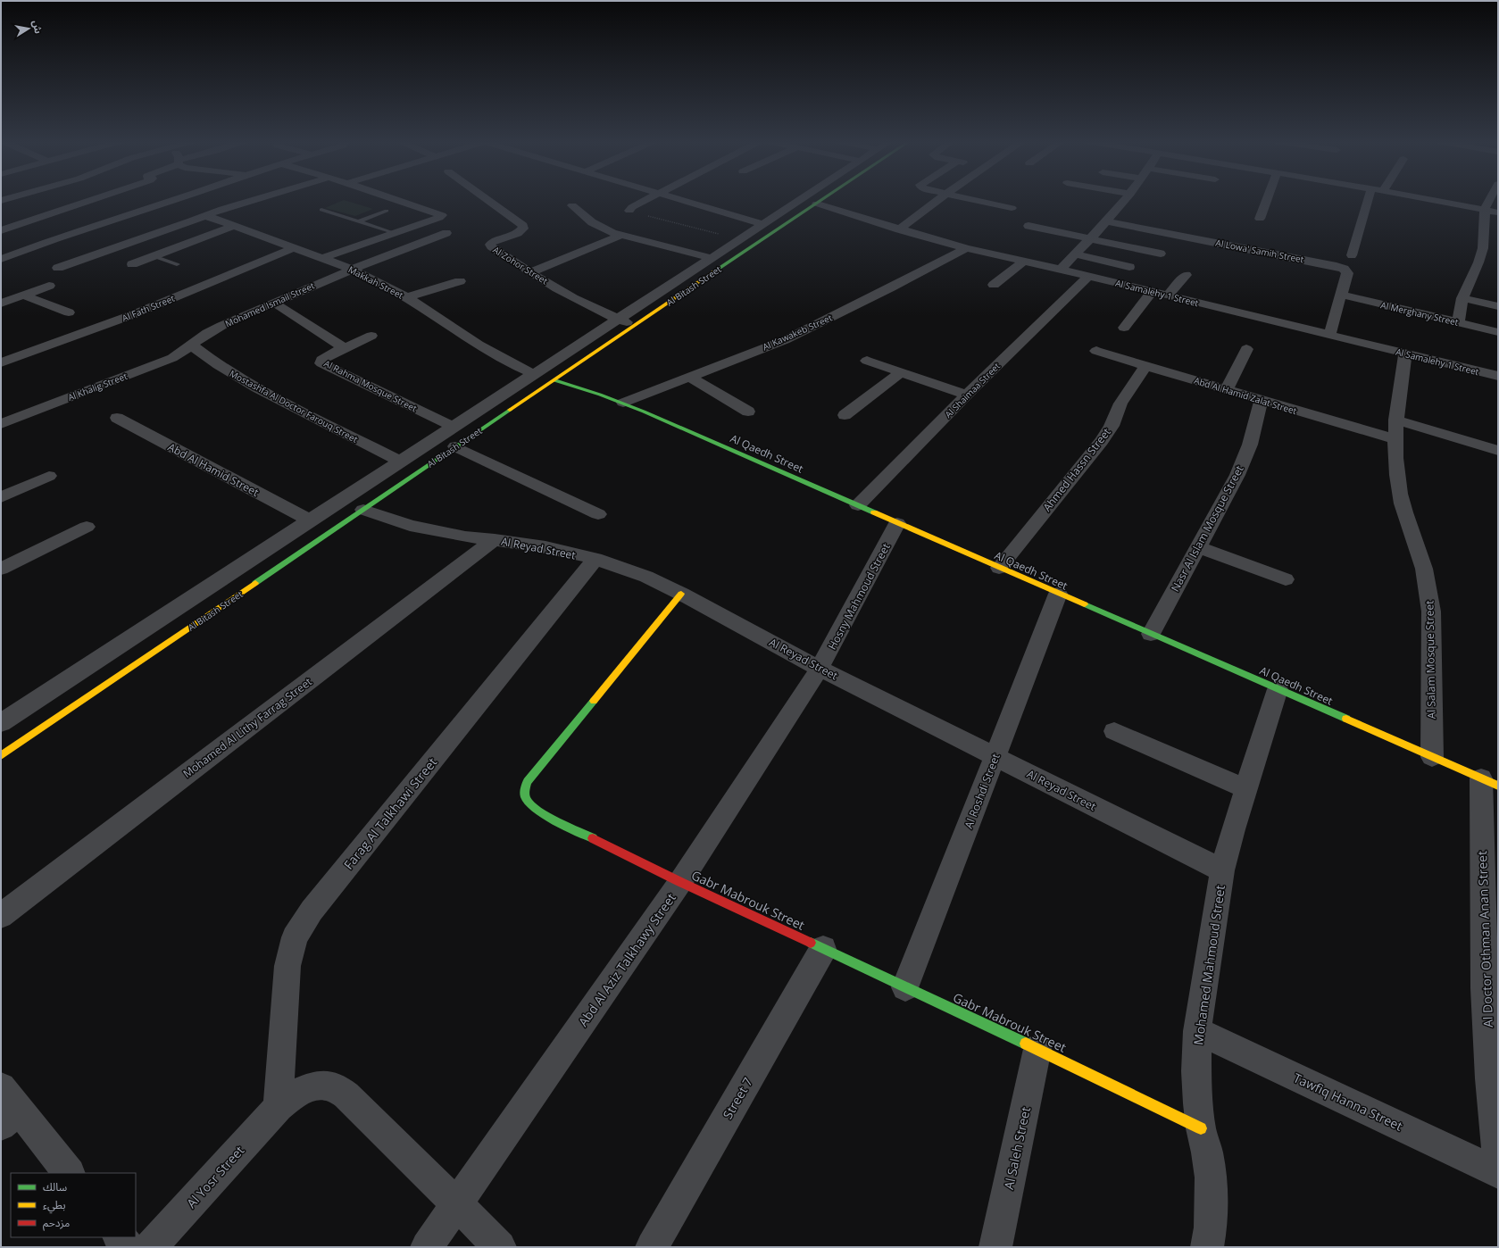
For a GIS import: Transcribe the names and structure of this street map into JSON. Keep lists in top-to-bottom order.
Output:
{
  "streets": {
    "street": [
      "Al Lowa' Samih Street",
      "Al Zohor Street",
      "Makkah Street",
      "Al Bitash Street",
      "Al Samalehy 1 Street",
      "Mohamed Ismail Street",
      "Al Fath Street",
      "Al Merghany Street",
      "Al Kawakeb Street",
      "Al Rahma Mosque Street",
      "Al Khalig Street",
      "Al Shaimaa Street",
      "Abd Al Hamid Zalat Street",
      "Mostashfa Al Doctor Farouq Street",
      "Al Qaedh Street",
      "Abd Al Hamid Street",
      "Ahmed Hassn Street",
      "Nasr Al Islam Mosque Street",
      "Al Reyad Street",
      "Hosny Mahmoud Street",
      "Al Salam Mosque Street",
      "Mohamed Al Lithy Farrag Street",
      "Al Roshdi Street",
      "Farag Al Talkhawi Street",
      "Gabr Mabrouk Street",
      "Al Doctor Othman Anan Street",
      "Abd Al Aziz Talkhawy Street",
      "Mohamed Mahmoud Street",
      "Street 7",
      "Tawfiq Hanna Street",
      "Al Saleh Street",
      "Al Yosr Street"
    ]
  },
  "crossings": [
    ["Al Lowa' Samih Street", "Al Samalehy 1 Street"],
    ["Al Lowa' Samih Street", "Al Merghany Street"],
    ["Al Zohor Street", "Al Bitash Street"],
    ["Makkah Street", "Al Bitash Street"],
    ["Makkah Street", "Mohamed Ismail Street"],
    ["Makkah Street", "Al Fath Street"],
    ["Al Bitash Street", "Al Samalehy 1 Street"],
    ["Al Bitash Street", "Al Rahma Mosque Street"],
    ["Al Bitash Street", "Mostashfa Al Doctor Farouq Street"],
    ["Al Bitash Street", "Al Qaedh Street"],
    ["Al Bitash Street", "Abd Al Hamid Street"],
    ["Al Bitash Street", "Al Reyad Street"],
    ["Al Samalehy 1 Street", "Al Kawakeb Street"],
    ["Al Samalehy 1 Street", "Al Shaimaa Street"],
    ["Al Samalehy 1 Street", "Al Salam Mosque Street"],
    ["Mohamed Ismail Street", "Al Khalig Street"],
    ["Mohamed Ismail Street", "Mostashfa Al Doctor Farouq Street"],
    ["Al Kawakeb Street", "Al Qaedh Street"],
    ["Al Khalig Street", "Mostashfa Al Doctor Farouq Street"],
    ["Al Shaimaa Street", "Al Qaedh Street"],
    ["Abd Al Hamid Zalat Street", "Ahmed Hassn Street"],
    ["Abd Al Hamid Zalat Street", "Nasr Al Islam Mosque Street"],
    ["Abd Al Hamid Zalat Street", "Al Salam Mosque Street"],
    ["Al Qaedh Street", "Ahmed Hassn Street"],
    ["Al Qaedh Street", "Nasr Al Islam Mosque Street"],
    ["Al Qaedh Street", "Hosny Mahmoud Street"],
    ["Al Qaedh Street", "Al Salam Mosque Street"],
    ["Al Qaedh Street", "Al Roshdi Street"],
    ["Al Qaedh Street", "Al Doctor Othman Anan Street"],
    ["Al Qaedh Street", "Mohamed Mahmoud Street"],
    ["Al Reyad Street", "Hosny Mahmoud Street"],
    ["Al Reyad Street", "Mohamed Al Lithy Farrag Street"],
    ["Al Reyad Street", "Al Roshdi Street"],
    ["Al Reyad Street", "Farag Al Talkhawi Street"],
    ["Al Reyad Street", "Gabr Mabrouk Street"],
    ["Al Reyad Street", "Abd Al Aziz Talkhawy Street"],
    ["Al Reyad Street", "Mohamed Mahmoud Street"],
    ["Hosny Mahmoud Street", "Abd Al Aziz Talkhawy Street"],
    ["Al Roshdi Street", "Gabr Mabrouk Street"],
    ["Farag Al Talkhawi Street", "Al Yosr Street"],
    ["Gabr Mabrouk Street", "Abd Al Aziz Talkhawy Street"],
    ["Gabr Mabrouk Street", "Mohamed Mahmoud Street"],
    ["Gabr Mabrouk Street", "Street 7"],
    ["Gabr Mabrouk Street", "Al Saleh Street"],
    ["Abd Al Aziz Talkhawy Street", "Al Yosr Street"],
    ["Mohamed Mahmoud Street", "Tawfiq Hanna Street"]
  ],
  "legend": ["سالك", "بطيء", "مزدحم"],
  "north": "right"
}
